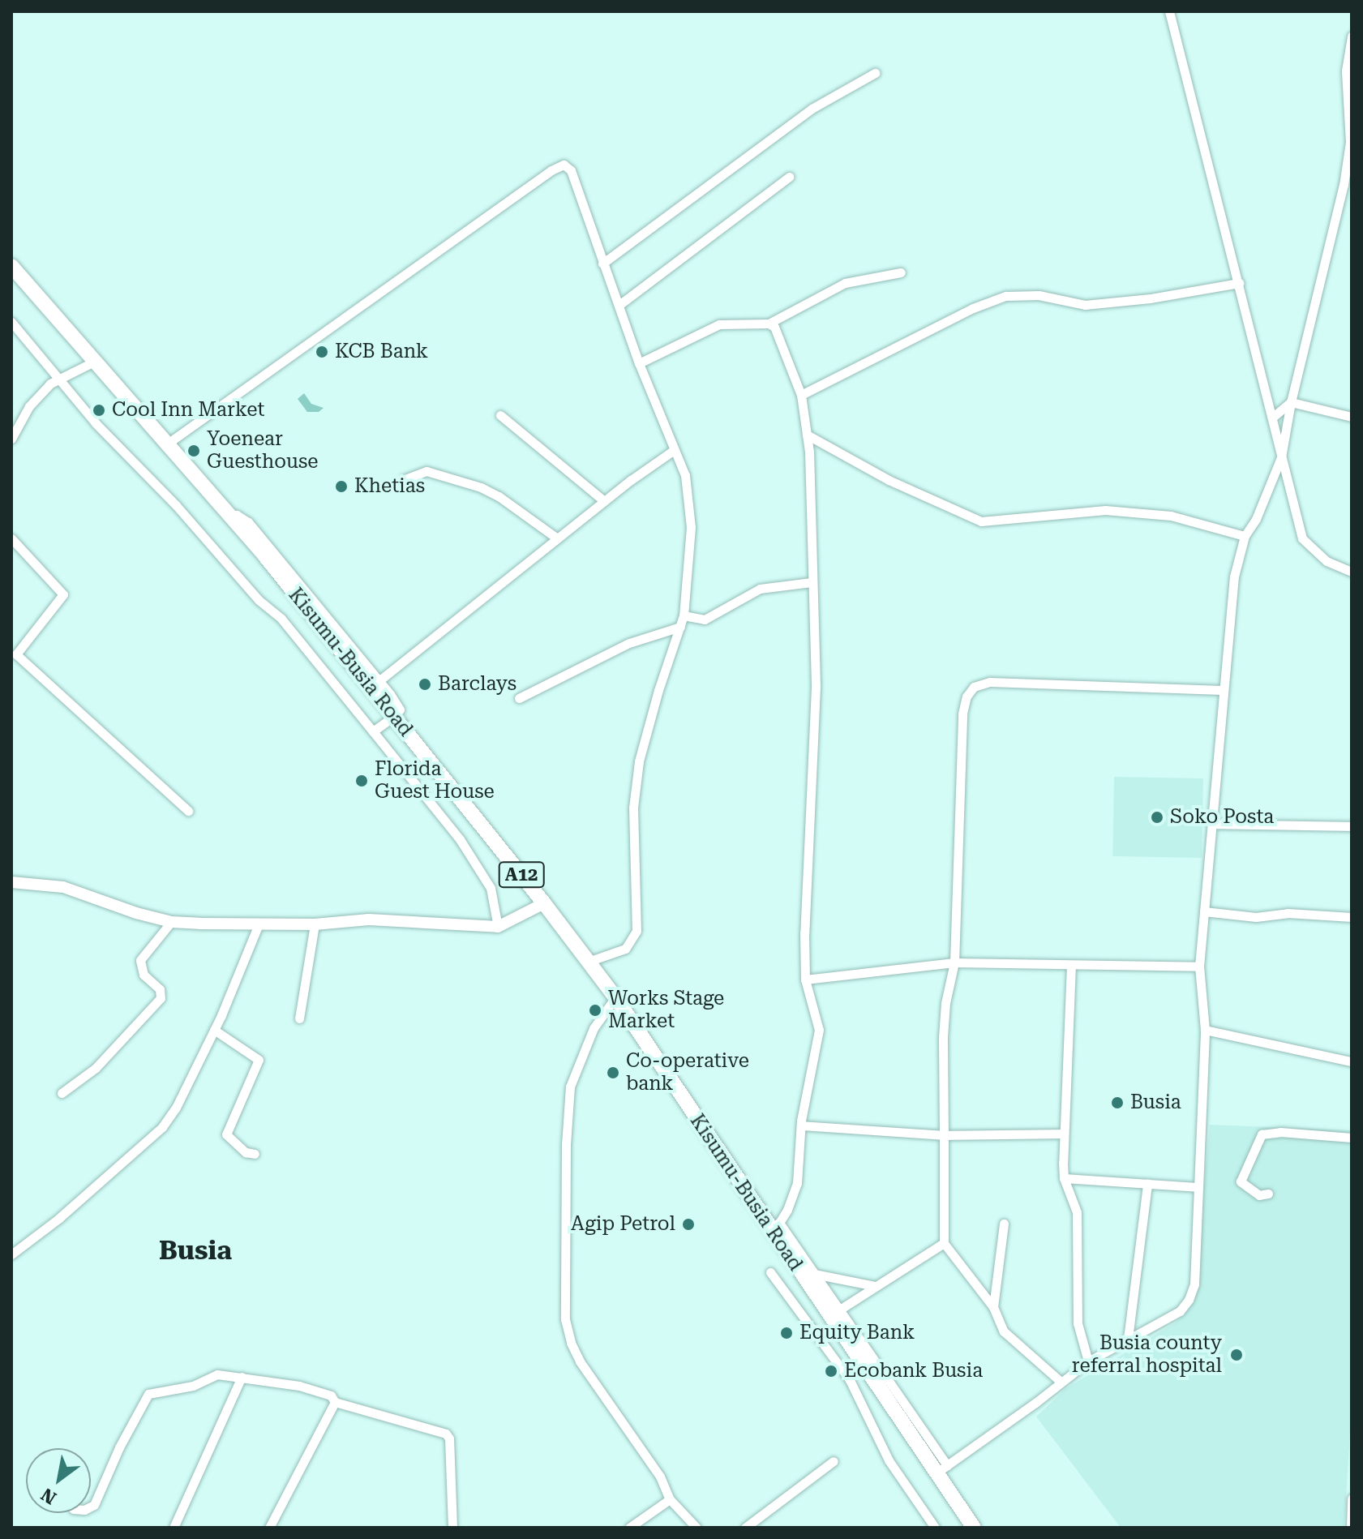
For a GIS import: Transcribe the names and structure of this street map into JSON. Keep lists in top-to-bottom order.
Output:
{
  "streets": {
    "highway": ["Kisumu-Busia Road", "A12"]
  },
  "districts": ["Busia"],
  "places": [
    "KCB Bank",
    "Cool Inn Market",
    "Yoenear Guesthouse",
    "Khetias",
    "Barclays",
    "Florida Guest House",
    "Soko Posta",
    "Works Stage Market",
    "Co-operative bank",
    "Busia",
    "Agip Petrol",
    "Equity Bank",
    "Busia county referral hospital",
    "Ecobank Busia"
  ],
  "north": "bottom left"
}
